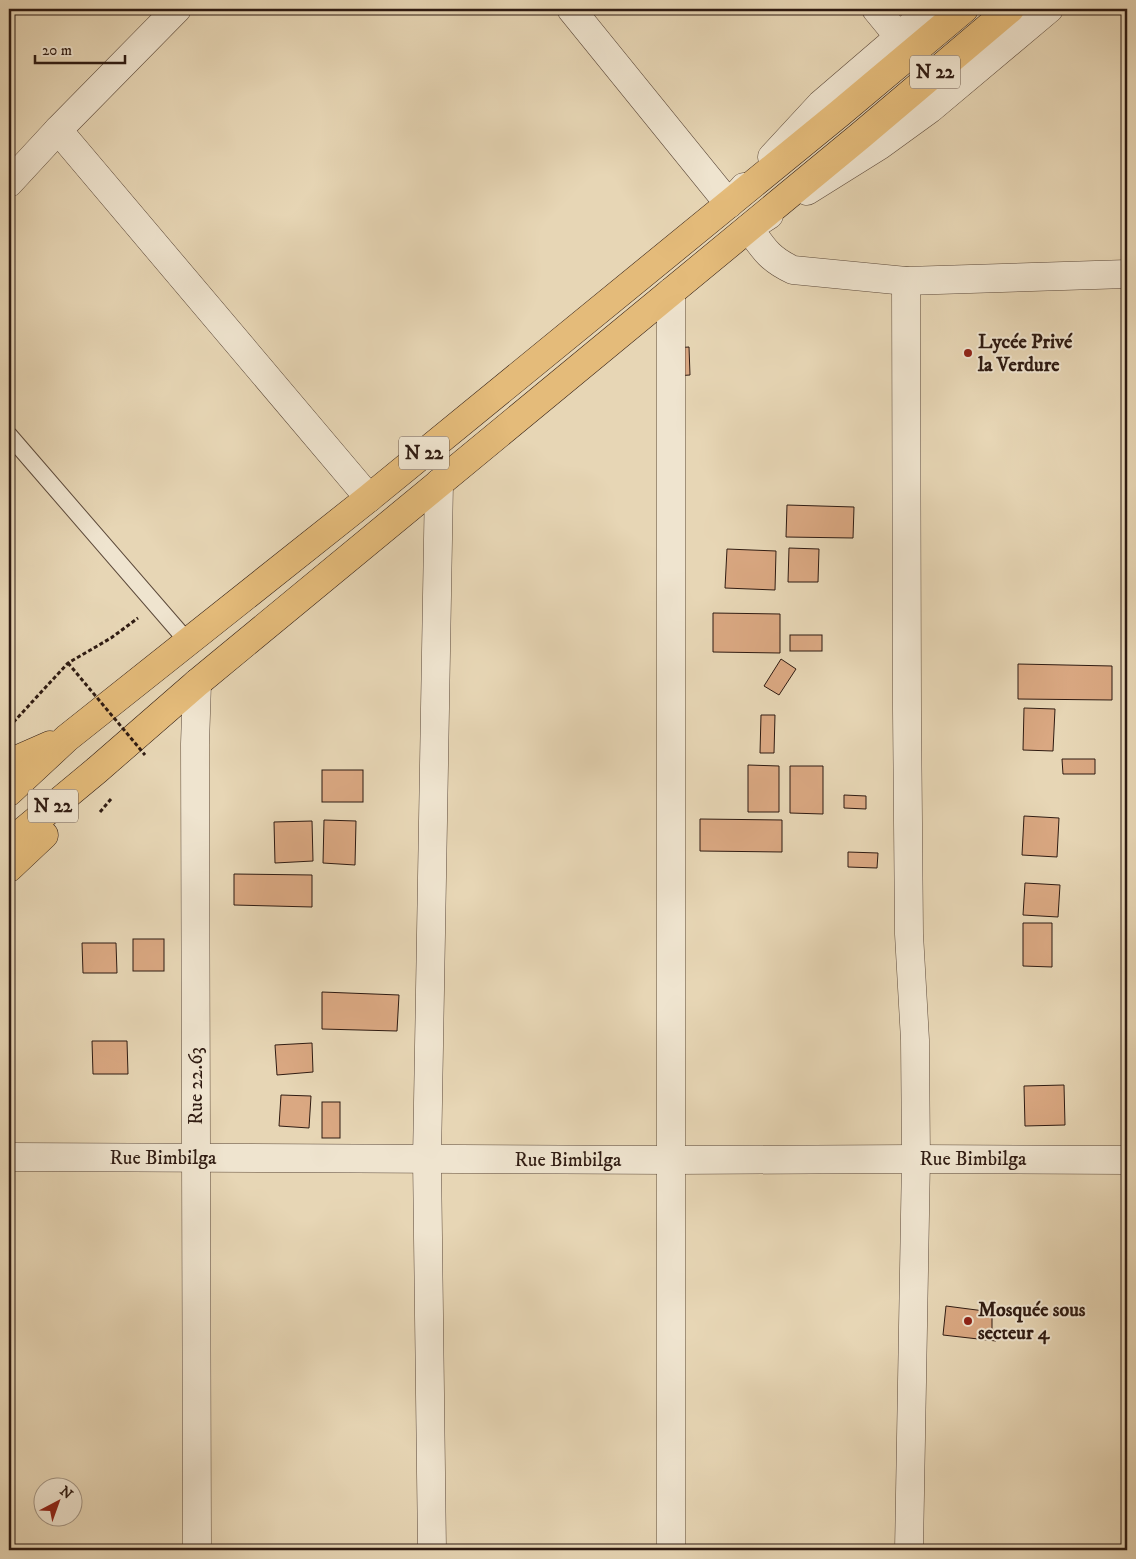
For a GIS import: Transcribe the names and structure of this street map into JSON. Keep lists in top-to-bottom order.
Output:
{
  "streets": {
    "main road": ["N 22"],
    "street": ["Rue 22.63", "Rue Bimbilga"]
  },
  "crossings": [
    ["N 22", "Rue 22.63"],
    ["Rue 22.63", "Rue Bimbilga"]
  ],
  "places": ["Lycée Privé la Verdure", "Mosquée sous secteur 4"],
  "scale_bar": "20 m",
  "north": "top right"
}
